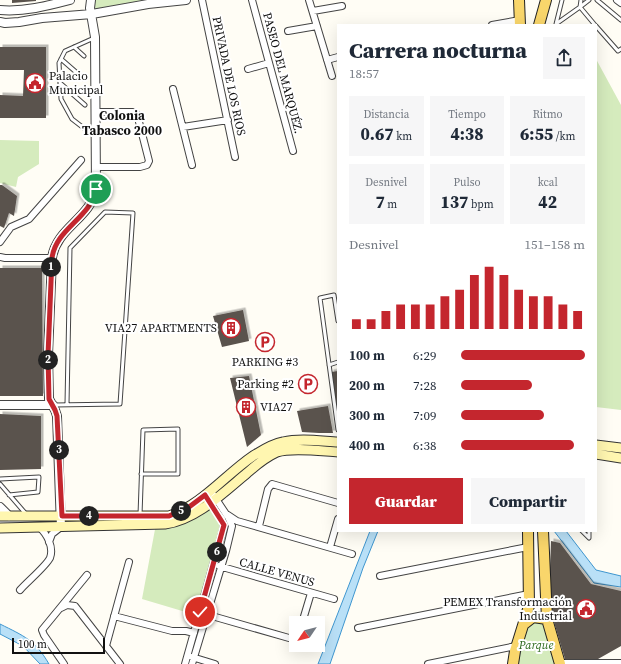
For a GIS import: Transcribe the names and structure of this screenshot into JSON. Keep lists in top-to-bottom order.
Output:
{
  "streets": {
    "street": ["PASEO DEL MARQUÉZ.", "PRIVADA DE LOS RIOS", "CALLE VENUS"]
  },
  "districts": ["Colonia Tabasco 2000"],
  "parks": ["Parque"],
  "places": {
    "public building": ["Palacio Municipal", "PEMEX Transformación Industrial"],
    "building": ["VIA27 APARTMENTS", "VIA27"],
    "parking": ["PARKING #3", "Parking #2"]
  },
  "scale_bar": "100 m",
  "north": "bottom left",
  "page": {
    "heading": ["Carrera nocturna", "18:57"],
    "stats": [
      ["Distancia", "0.67 km"],
      ["Tiempo", "4:38"],
      ["Ritmo", "6:55 /km"],
      ["Desnivel", "7 m"],
      ["Pulso", "137 bpm"],
      ["kcal", "42"]
    ],
    "chart": ["Desnivel", "151–158 m"],
    "pins": [
      "1",
      "2",
      "3",
      "5",
      "4",
      "6"
    ],
    "list": [
      {
        "name": "100 m",
        "note": "6:29"
      },
      {
        "name": "200 m",
        "note": "7:28"
      },
      {
        "name": "300 m",
        "note": "7:09"
      },
      {
        "name": "400 m",
        "note": "6:38"
      }
    ],
    "buttons": ["Guardar", "Compartir"],
    "scale": "100 m"
  }
}
